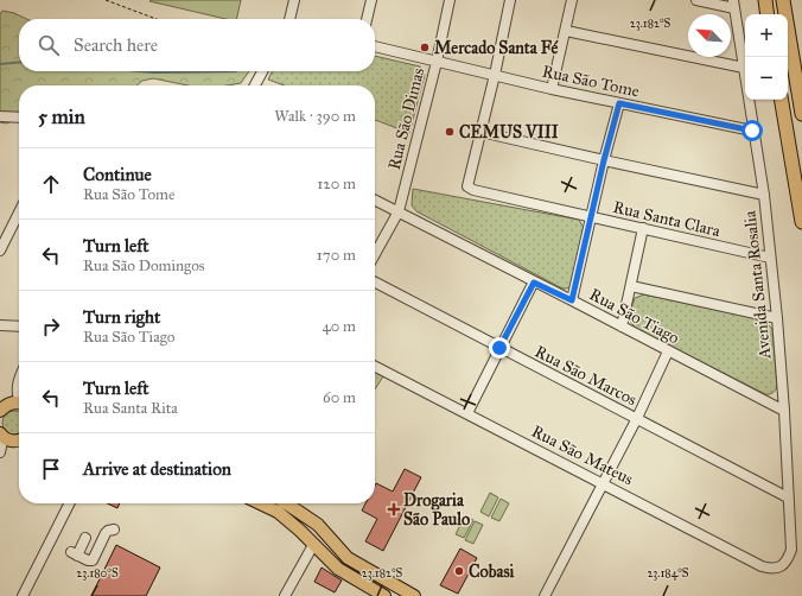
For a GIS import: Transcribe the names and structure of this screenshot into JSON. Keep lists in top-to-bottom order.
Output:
{
  "streets": {
    "street": [
      "Rua São Tome",
      "Rua São Dimas",
      "Rua Santa Clara",
      "Avenida Santa Rosalia",
      "Rua São Tiago",
      "Rua São Marcos",
      "Rua São Mateus"
    ]
  },
  "crossings": [
    ["Rua São Tome", "Rua São Dimas"],
    ["Rua São Tome", "Avenida Santa Rosalia"],
    ["Rua São Dimas", "Rua São Tiago"],
    ["Rua Santa Clara", "Avenida Santa Rosalia"],
    ["Avenida Santa Rosalia", "Rua São Tiago"],
    ["Avenida Santa Rosalia", "Rua São Marcos"],
    ["Avenida Santa Rosalia", "Rua São Mateus"]
  ],
  "places": {
    "other": ["Mercado Santa Fé", "CEMUS VIII", "Cobasi"],
    "health": ["Drogaria São Paulo"]
  },
  "north": "top left",
  "page": {
    "map_buttons": ["+", "−"],
    "search": "Search here",
    "heading": ["5 min", "Walk · 390 m"],
    "list": [
      ["Continue", "Rua São Tome", "120 m"],
      ["Turn left", "Rua São Domingos", "170 m"],
      ["Turn right", "Rua São Tiago", "40 m"],
      ["Turn left", "Rua Santa Rita", "60 m"],
      "Arrive at destination"
    ]
  },
  "coordinates": ["23.182°S", "23.180°S", "23.184°S"]
}
